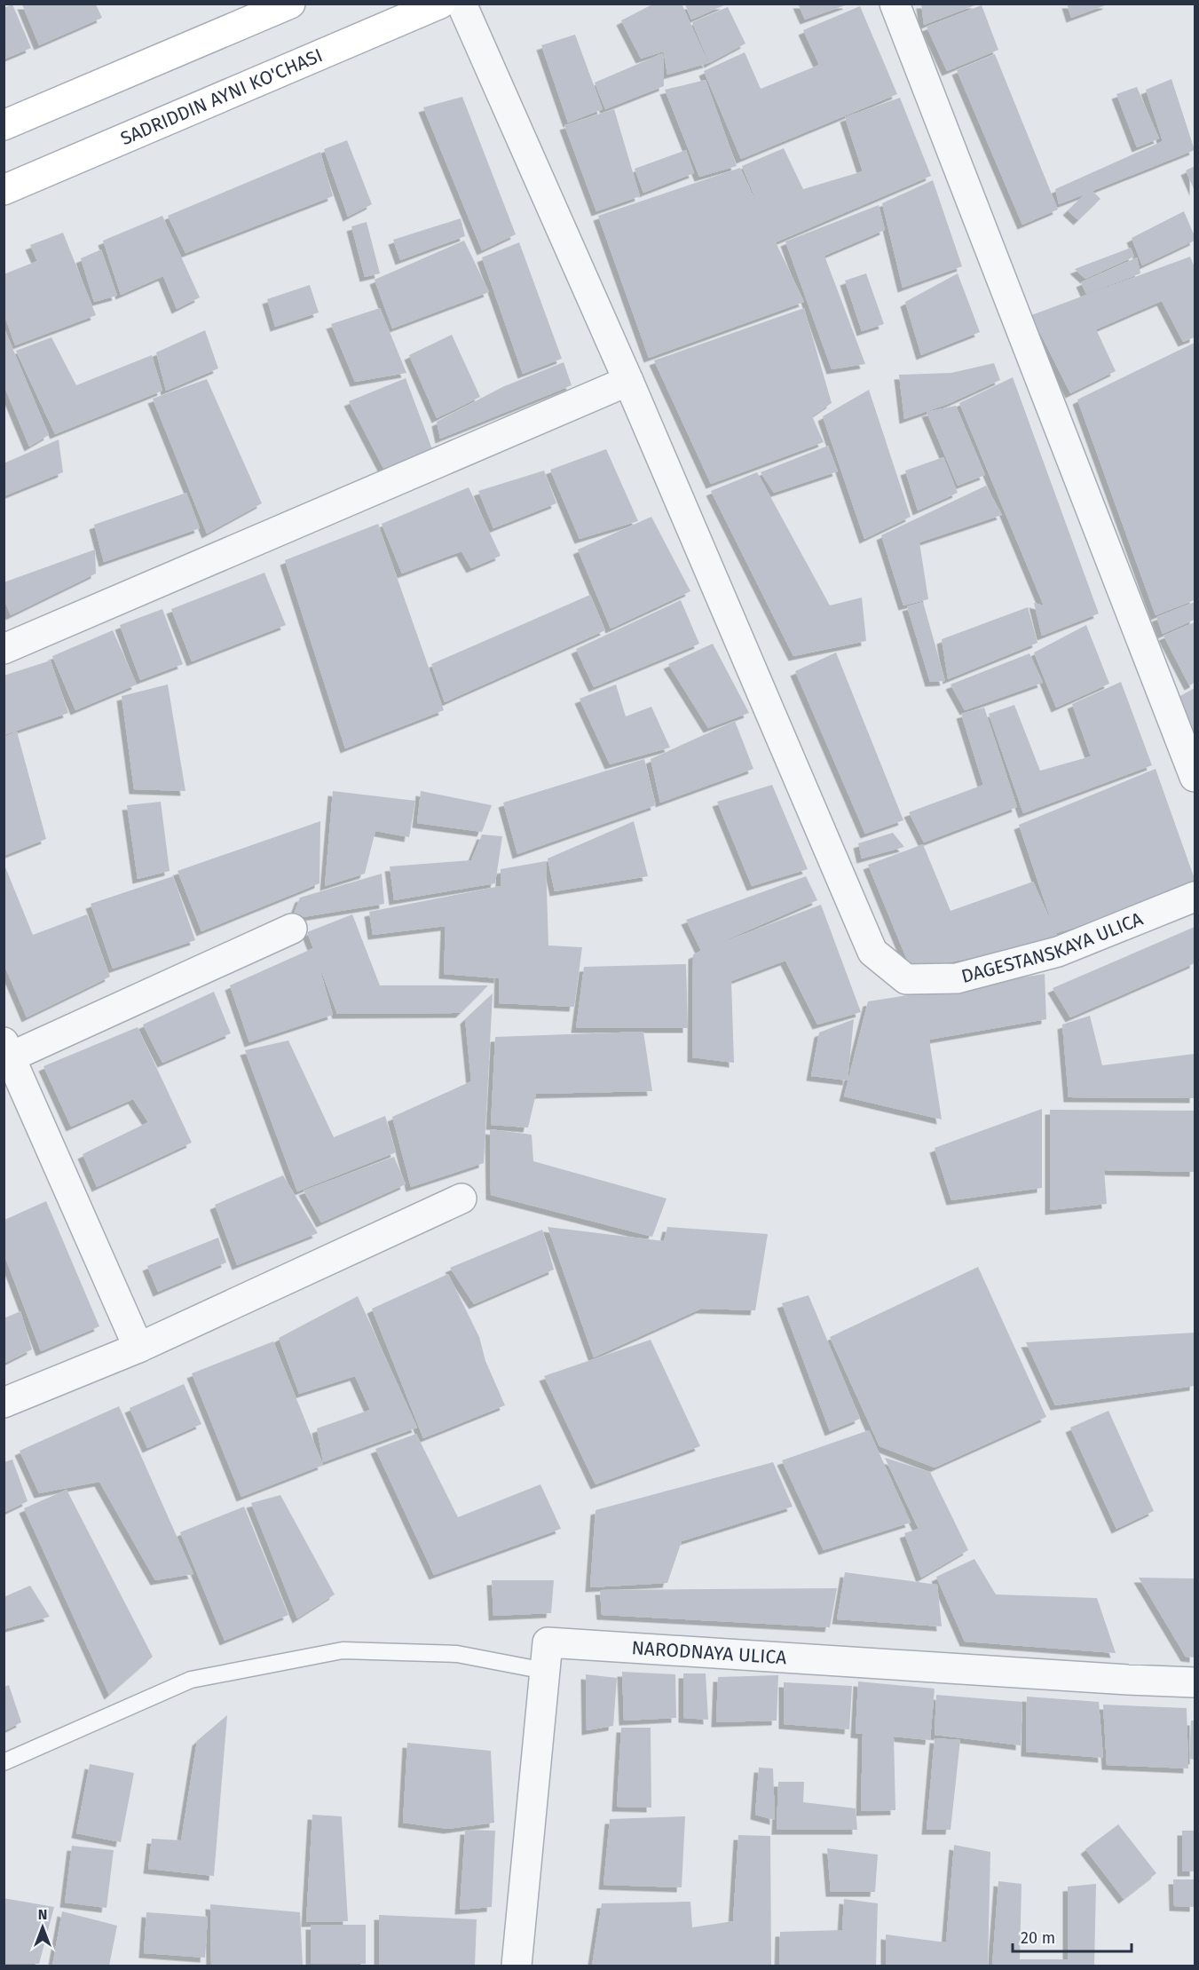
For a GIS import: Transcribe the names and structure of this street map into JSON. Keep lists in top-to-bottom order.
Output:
{
  "streets": {
    "main road": ["SADRIDDIN AYNI KO'CHASI"],
    "street": ["DAGESTANSKAYA ULICA", "NARODNAYA ULICA"]
  },
  "scale_bar": "20 m",
  "north": "top"
}
